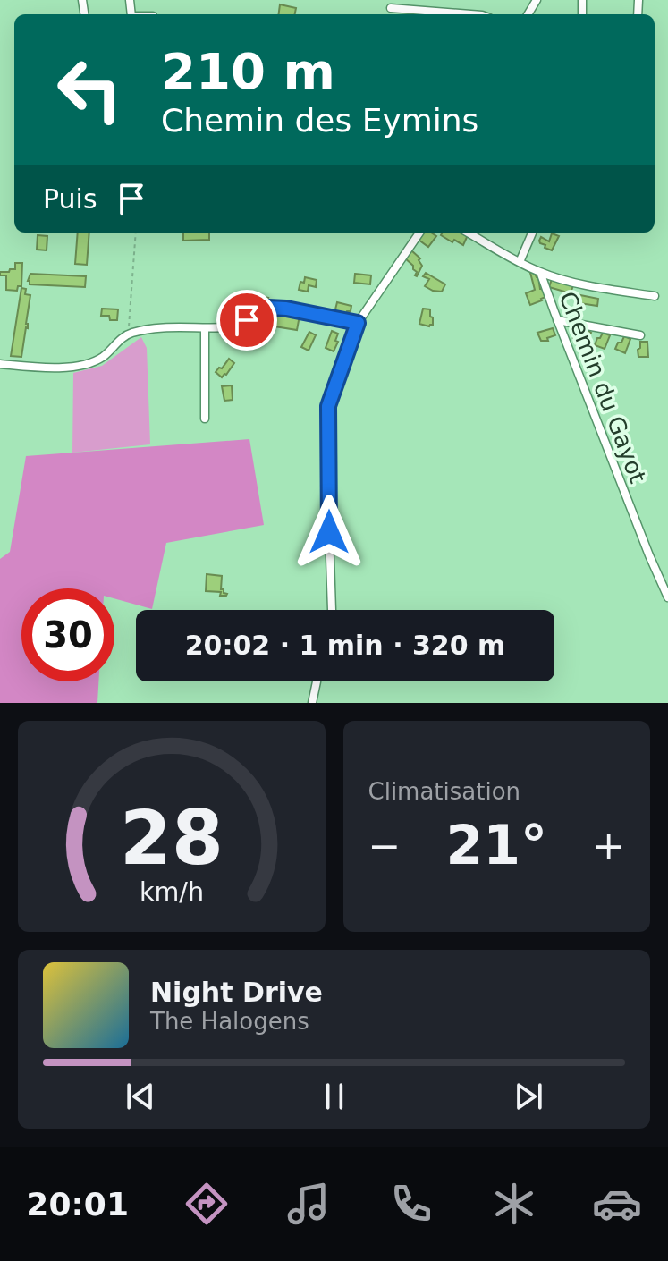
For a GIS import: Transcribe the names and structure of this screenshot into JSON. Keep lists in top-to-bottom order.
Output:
{
  "streets": {
    "street": ["Chemin du Gayot"]
  },
  "page": {
    "turn": ["210 m", "Chemin des Eymins"],
    "then": "Puis",
    "limit": "30",
    "trip": "20:02 · 1 min · 320 m",
    "tile": "Climatisation",
    "heat": ["−", "21°", "+"],
    "song": ["Night Drive", "The Halogens"],
    "tabs": "20:01",
    "gauge": ["28", "km/h"]
  }
}
